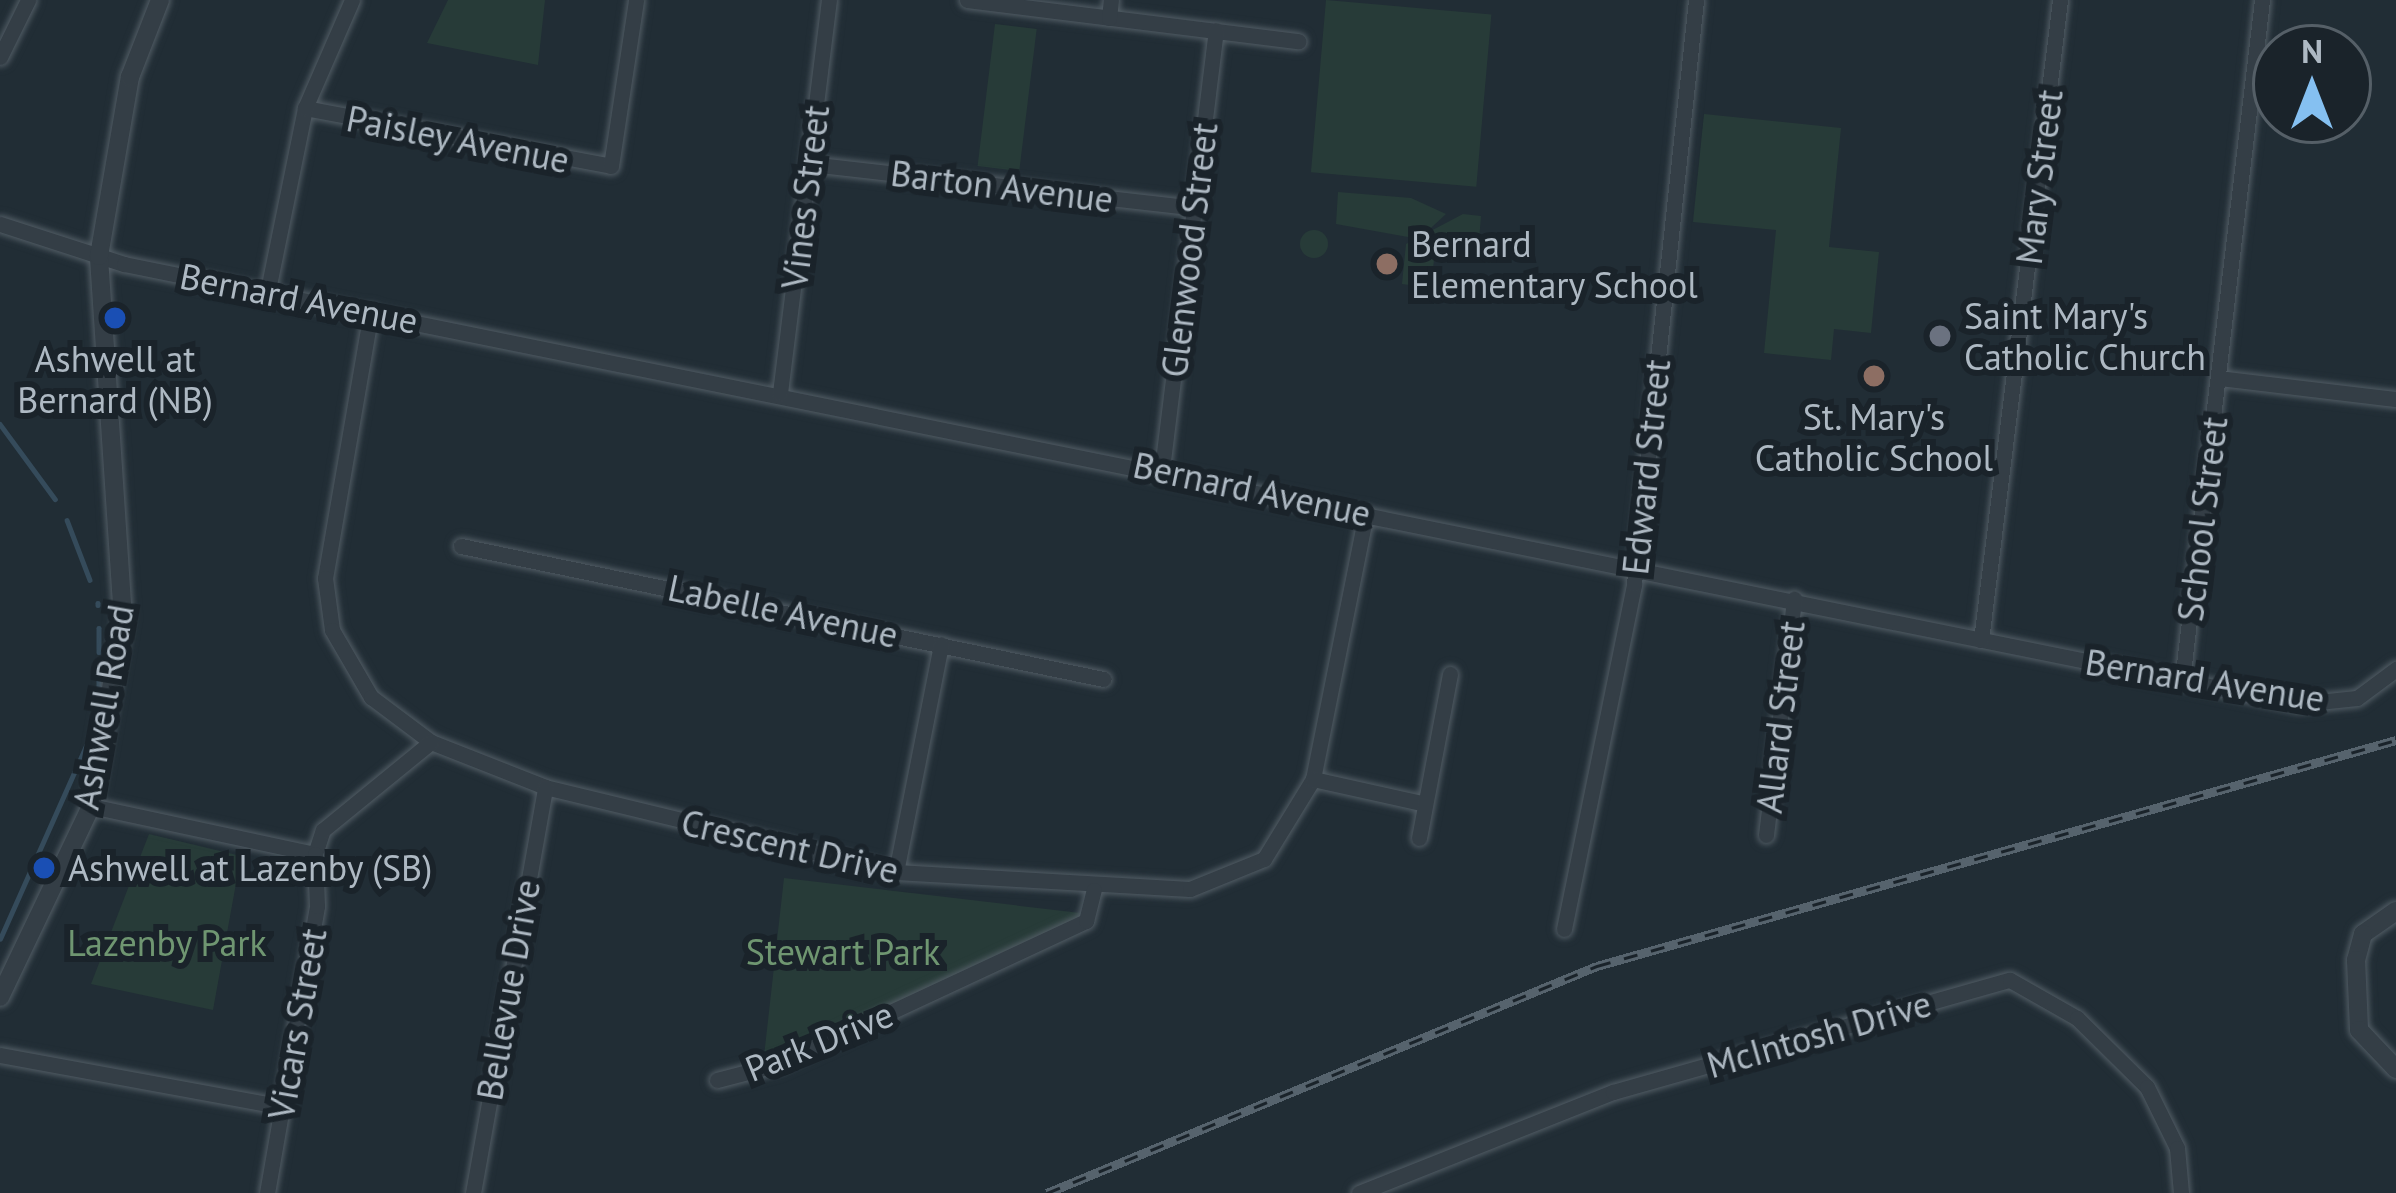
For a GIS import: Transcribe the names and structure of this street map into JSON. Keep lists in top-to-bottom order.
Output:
{
  "streets": {
    "street": [
      "Paisley Avenue",
      "Mary Street",
      "Barton Avenue",
      "Vines Street",
      "Glenwood Street",
      "Bernard Avenue",
      "Edward Street",
      "School Street",
      "Labelle Avenue",
      "Ashwell Road",
      "Allard Street",
      "Crescent Drive",
      "Bellevue Drive",
      "Vicars Street",
      "McIntosh Drive",
      "Park Drive"
    ]
  },
  "crossings": [
    ["Mary Street", "Bernard Avenue"],
    ["Barton Avenue", "Vines Street"],
    ["Barton Avenue", "Glenwood Street"],
    ["Vines Street", "Bernard Avenue"],
    ["Glenwood Street", "Bernard Avenue"],
    ["Bernard Avenue", "Edward Street"],
    ["Bernard Avenue", "School Street"],
    ["Bernard Avenue", "Ashwell Road"],
    ["Bernard Avenue", "Allard Street"],
    ["Bernard Avenue", "Crescent Drive"],
    ["Crescent Drive", "Bellevue Drive"],
    ["Crescent Drive", "Park Drive"]
  ],
  "parks": ["Lazenby Park", "Stewart Park"],
  "places": [
    "Bernard Elementary School",
    "Ashwell at Bernard (NB)",
    "Saint Mary's Catholic Church",
    "St. Mary's Catholic School",
    "Ashwell at Lazenby (SB)"
  ],
  "north": "top"
}
